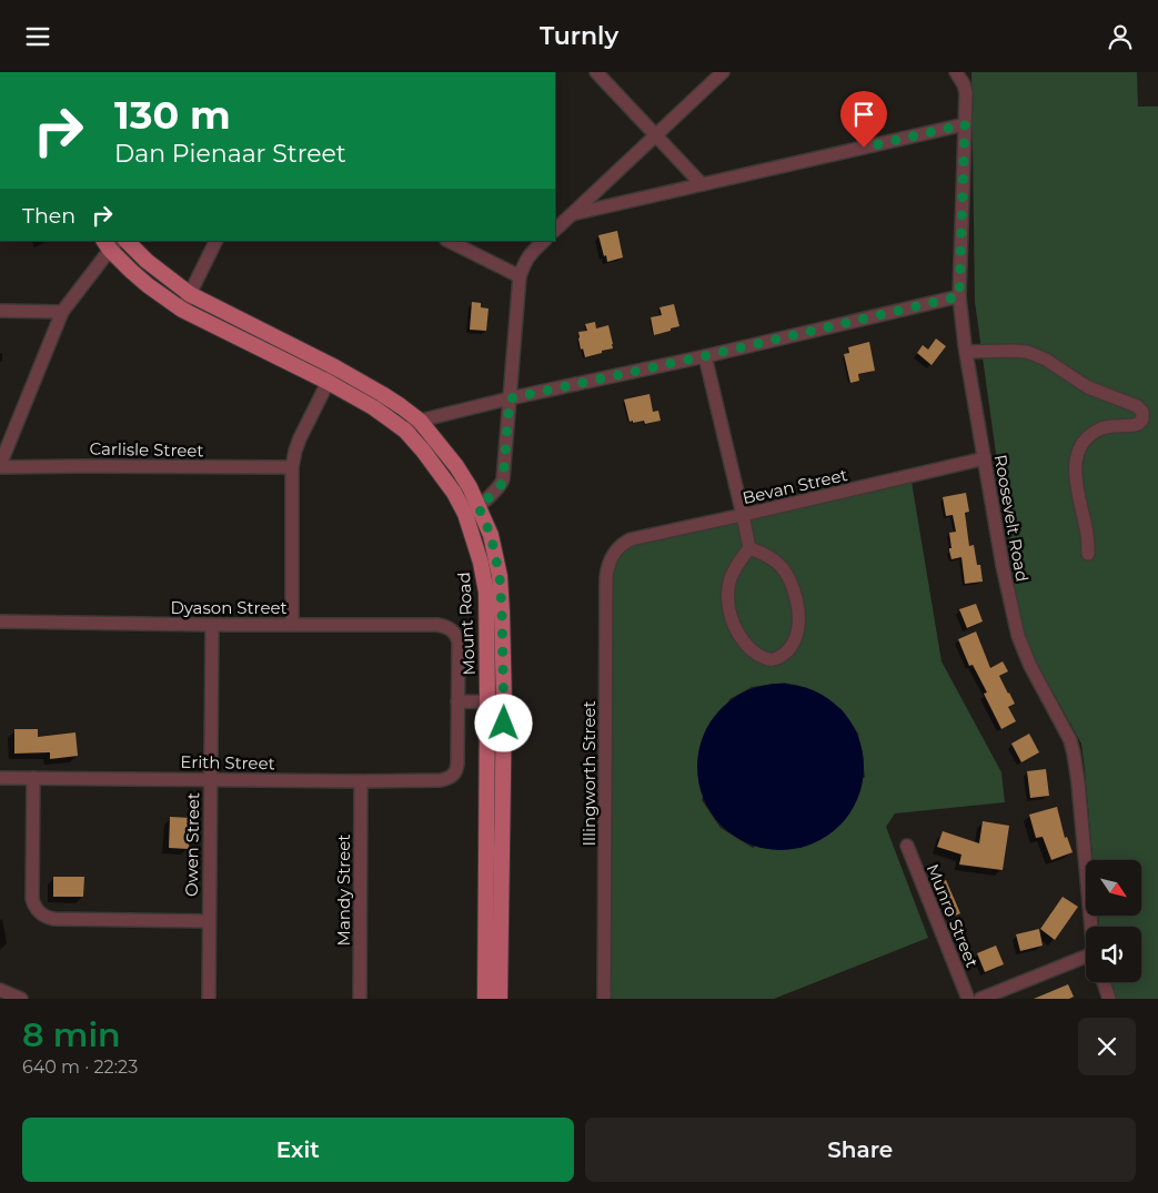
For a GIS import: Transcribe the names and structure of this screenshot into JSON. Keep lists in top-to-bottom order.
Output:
{
  "streets": {
    "main road": ["Mount Road"],
    "street": [
      "Carlisle Street",
      "Bevan Street",
      "Roosevelt Road",
      "Dyason Street",
      "Erith Street",
      "Illingworth Street",
      "Owen Street",
      "Mandy Street",
      "Munro Street"
    ]
  },
  "crossings": [
    ["Bevan Street", "Roosevelt Road"],
    ["Bevan Street", "Illingworth Street"],
    ["Dyason Street", "Erith Street"],
    ["Dyason Street", "Owen Street"],
    ["Erith Street", "Owen Street"],
    ["Erith Street", "Mandy Street"]
  ],
  "north": "bottom right",
  "page": {
    "header": "Turnly",
    "turn": ["130 m", "Dan Pienaar Street"],
    "then": "Then",
    "heading": ["8 min", "640 m · 22:23"],
    "buttons": ["Exit", "Share"]
  }
}
